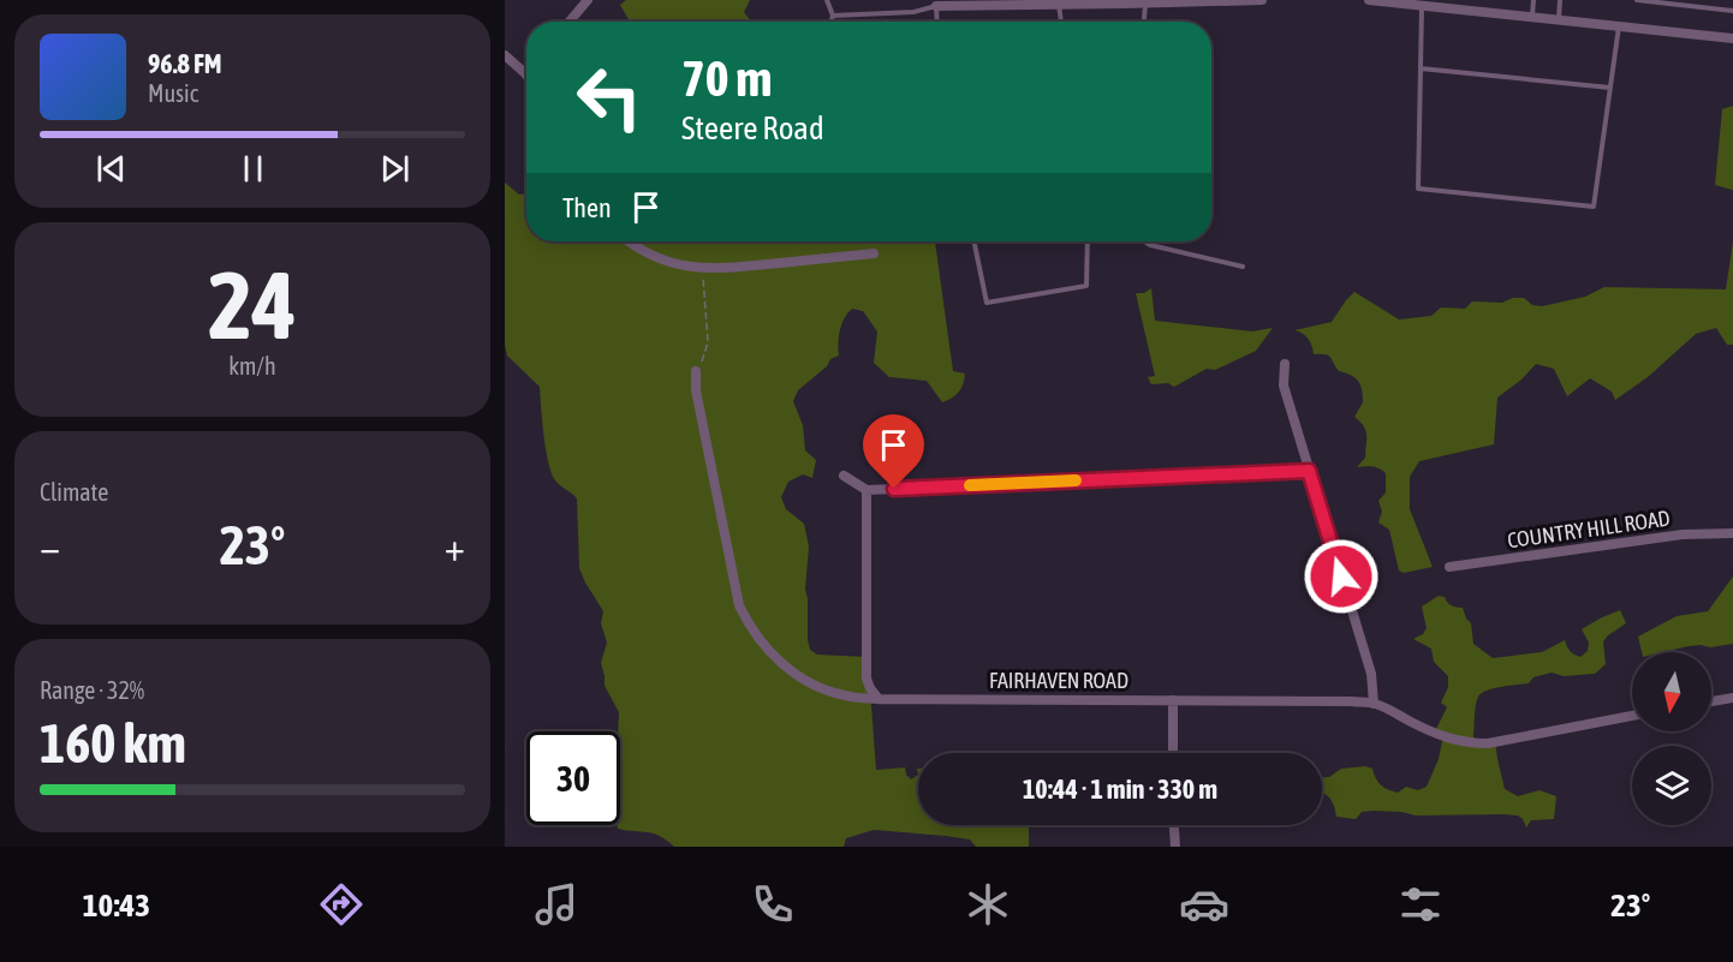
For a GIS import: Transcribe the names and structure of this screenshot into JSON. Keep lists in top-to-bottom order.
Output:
{
  "streets": {
    "street": ["COUNTRY HILL ROAD", "FAIRHAVEN ROAD"]
  },
  "north": "bottom",
  "page": {
    "turn": ["70 m", "Steere Road"],
    "song": ["96.8 FM", "Music"],
    "then": "Then",
    "tile": [
      ["24", "km/h"],
      "Climate",
      ["Range · 32%", "160 km"]
    ],
    "heat": ["−", "23°", "+"],
    "limit": "30",
    "trip": "10:44 · 1 min · 330 m",
    "tabs": ["10:43", "23°"]
  }
}
